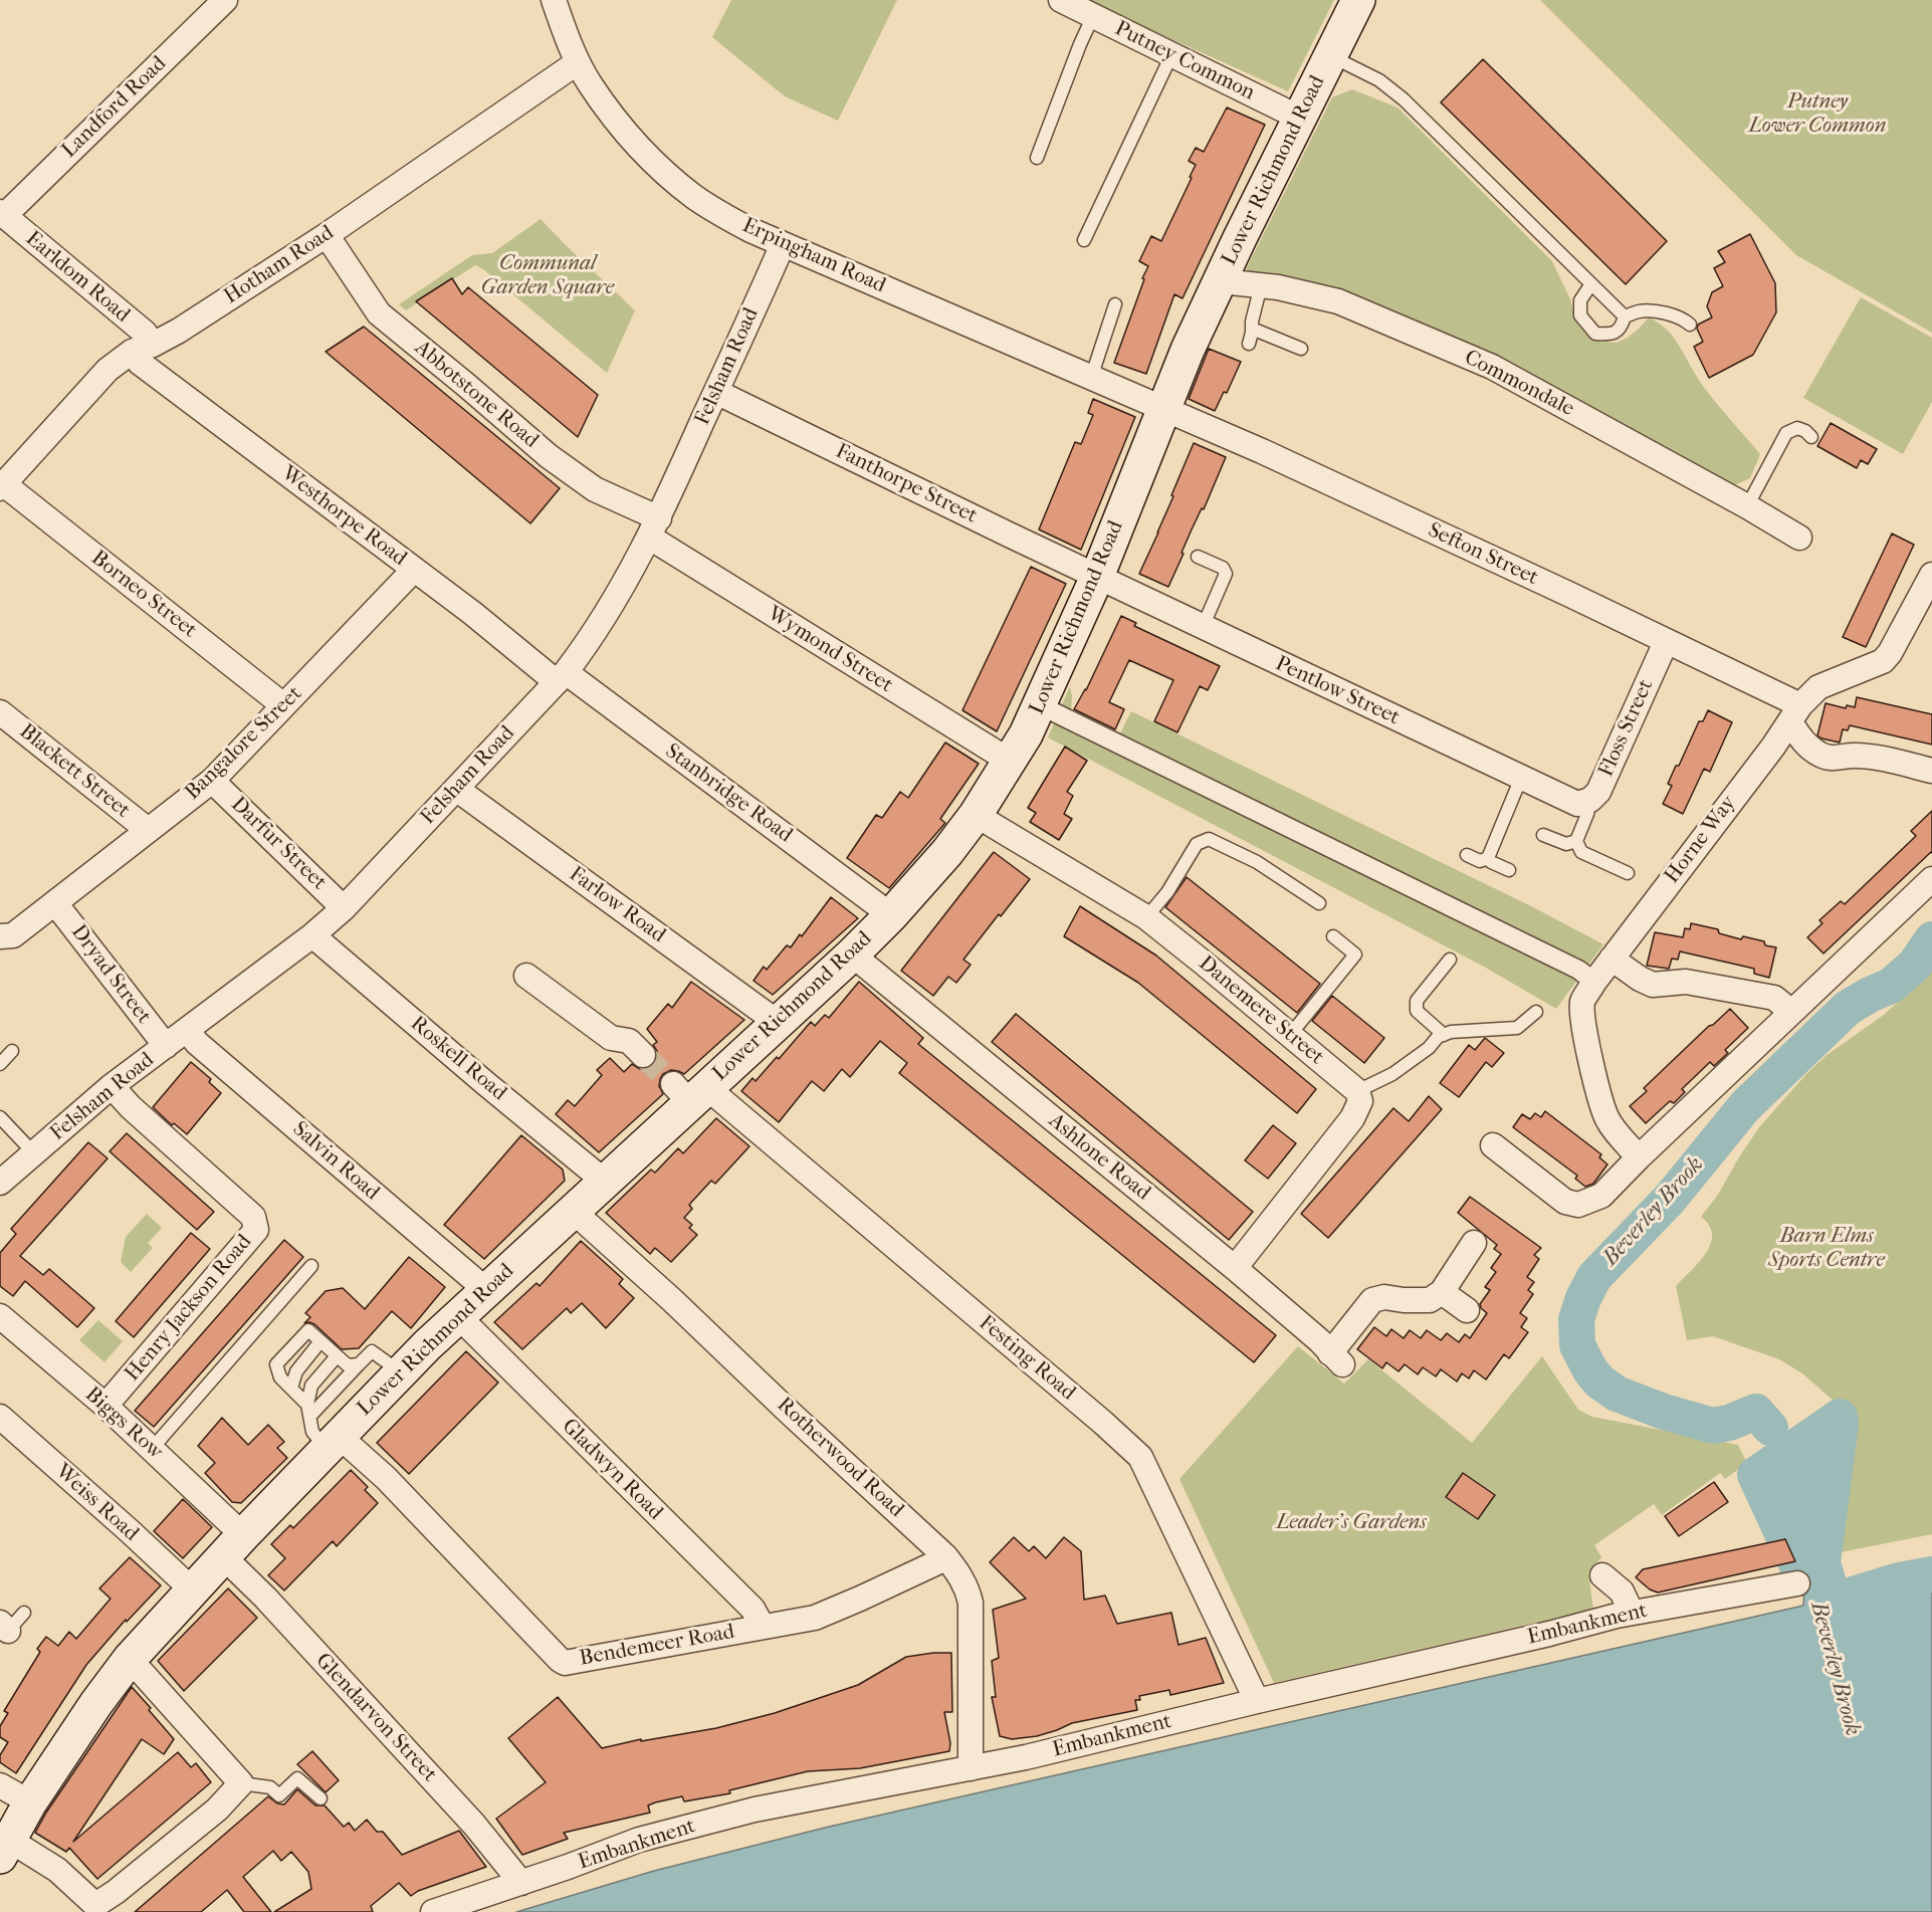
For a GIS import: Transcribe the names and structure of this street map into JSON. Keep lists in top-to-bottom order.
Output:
{
  "streets": {
    "main road": ["Lower Richmond Road"],
    "street": [
      "Putney Common",
      "Landford Road",
      "Erpingham Road",
      "Hotham Road",
      "Earldom Road",
      "Felsham Road",
      "Commondale",
      "Abbotstone Road",
      "Fanthorpe Street",
      "Westhorpe Road",
      "Sefton Street",
      "Borneo Street",
      "Wymond Street",
      "Pentlow Street",
      "Floss Street",
      "Bangalore Street",
      "Blackett Street",
      "Stanbridge Road",
      "Horne Way",
      "Darfur Street",
      "Farlow Road",
      "Dryad Street",
      "Danemere Street",
      "Roskell Road",
      "Ashlone Road",
      "Salvin Road",
      "Henry Jackson Road",
      "Festing Road",
      "Biggs Row",
      "Rotherwood Road",
      "Gladwyn Road",
      "Weiss Road",
      "Embankment",
      "Bendemeer Road",
      "Glendarvon Street"
    ]
  },
  "crossings": [
    ["Putney Common", "Lower Richmond Road"],
    ["Landford Road", "Earldom Road"],
    ["Lower Richmond Road", "Erpingham Road"],
    ["Lower Richmond Road", "Commondale"],
    ["Lower Richmond Road", "Fanthorpe Street"],
    ["Lower Richmond Road", "Sefton Street"],
    ["Lower Richmond Road", "Wymond Street"],
    ["Lower Richmond Road", "Pentlow Street"],
    ["Lower Richmond Road", "Stanbridge Road"],
    ["Lower Richmond Road", "Farlow Road"],
    ["Lower Richmond Road", "Danemere Street"],
    ["Lower Richmond Road", "Roskell Road"],
    ["Lower Richmond Road", "Ashlone Road"],
    ["Lower Richmond Road", "Salvin Road"],
    ["Lower Richmond Road", "Festing Road"],
    ["Lower Richmond Road", "Biggs Row"],
    ["Lower Richmond Road", "Rotherwood Road"],
    ["Lower Richmond Road", "Gladwyn Road"],
    ["Lower Richmond Road", "Weiss Road"],
    ["Lower Richmond Road", "Bendemeer Road"],
    ["Lower Richmond Road", "Glendarvon Street"],
    ["Erpingham Road", "Hotham Road"],
    ["Erpingham Road", "Felsham Road"],
    ["Erpingham Road", "Sefton Street"],
    ["Hotham Road", "Earldom Road"],
    ["Hotham Road", "Abbotstone Road"],
    ["Hotham Road", "Westhorpe Road"],
    ["Hotham Road", "Borneo Street"],
    ["Earldom Road", "Westhorpe Road"],
    ["Felsham Road", "Abbotstone Road"],
    ["Felsham Road", "Fanthorpe Street"],
    ["Felsham Road", "Westhorpe Road"],
    ["Felsham Road", "Wymond Street"],
    ["Felsham Road", "Stanbridge Road"],
    ["Felsham Road", "Darfur Street"],
    ["Felsham Road", "Farlow Road"],
    ["Felsham Road", "Dryad Street"],
    ["Felsham Road", "Roskell Road"],
    ["Felsham Road", "Salvin Road"],
    ["Felsham Road", "Henry Jackson Road"],
    ["Abbotstone Road", "Wymond Street"],
    ["Fanthorpe Street", "Pentlow Street"],
    ["Westhorpe Road", "Bangalore Street"],
    ["Westhorpe Road", "Stanbridge Road"],
    ["Sefton Street", "Floss Street"],
    ["Sefton Street", "Horne Way"],
    ["Borneo Street", "Bangalore Street"],
    ["Pentlow Street", "Floss Street"],
    ["Bangalore Street", "Blackett Street"],
    ["Bangalore Street", "Darfur Street"],
    ["Bangalore Street", "Dryad Street"],
    ["Henry Jackson Road", "Biggs Row"],
    ["Festing Road", "Embankment"],
    ["Biggs Row", "Glendarvon Street"],
    ["Rotherwood Road", "Embankment"],
    ["Rotherwood Road", "Bendemeer Road"],
    ["Gladwyn Road", "Bendemeer Road"],
    ["Embankment", "Glendarvon Street"]
  ],
  "water": ["Beverley Brook"],
  "parks": [
    "Putney Lower Common",
    "Communal Garden Square",
    "Barn Elms Sports Centre",
    "Leader's Gardens"
  ]
}
